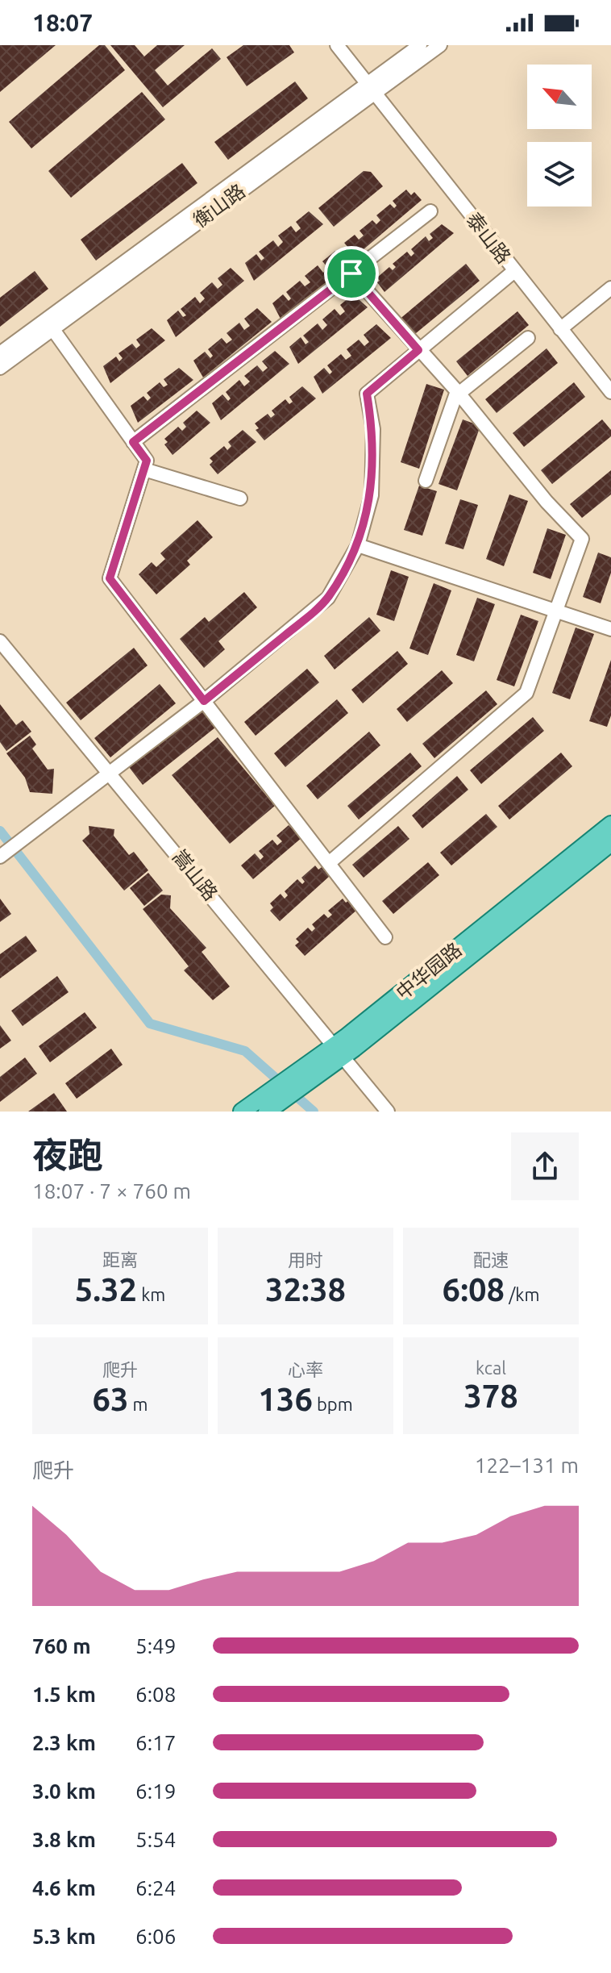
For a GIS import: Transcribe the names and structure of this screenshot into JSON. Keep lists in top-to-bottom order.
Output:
{
  "streets": {
    "main road": ["中华园路"],
    "street": ["衡山路", "泰山路", "嵩山路"]
  },
  "crossings": [
    ["衡山路", "泰山路"],
    ["嵩山路", "中华园路"]
  ],
  "north": "top left",
  "page": {
    "status": "18:07",
    "heading": ["夜跑", "18:07 · 7 × 760 m"],
    "stats": [
      ["距离", "5.32 km"],
      ["用时", "32:38"],
      ["配速", "6:08 /km"],
      ["爬升", "63 m"],
      ["心率", "136 bpm"],
      ["kcal", "378"]
    ],
    "chart": ["爬升", "122–131 m"],
    "list": [
      {
        "name": "760 m",
        "note": "5:49"
      },
      {
        "name": "1.5 km",
        "note": "6:08"
      },
      {
        "name": "2.3 km",
        "note": "6:17"
      },
      {
        "name": "3.0 km",
        "note": "6:19"
      },
      {
        "name": "3.8 km",
        "note": "5:54"
      },
      {
        "name": "4.6 km",
        "note": "6:24"
      },
      {
        "name": "5.3 km",
        "note": "6:06"
      }
    ]
  }
}
